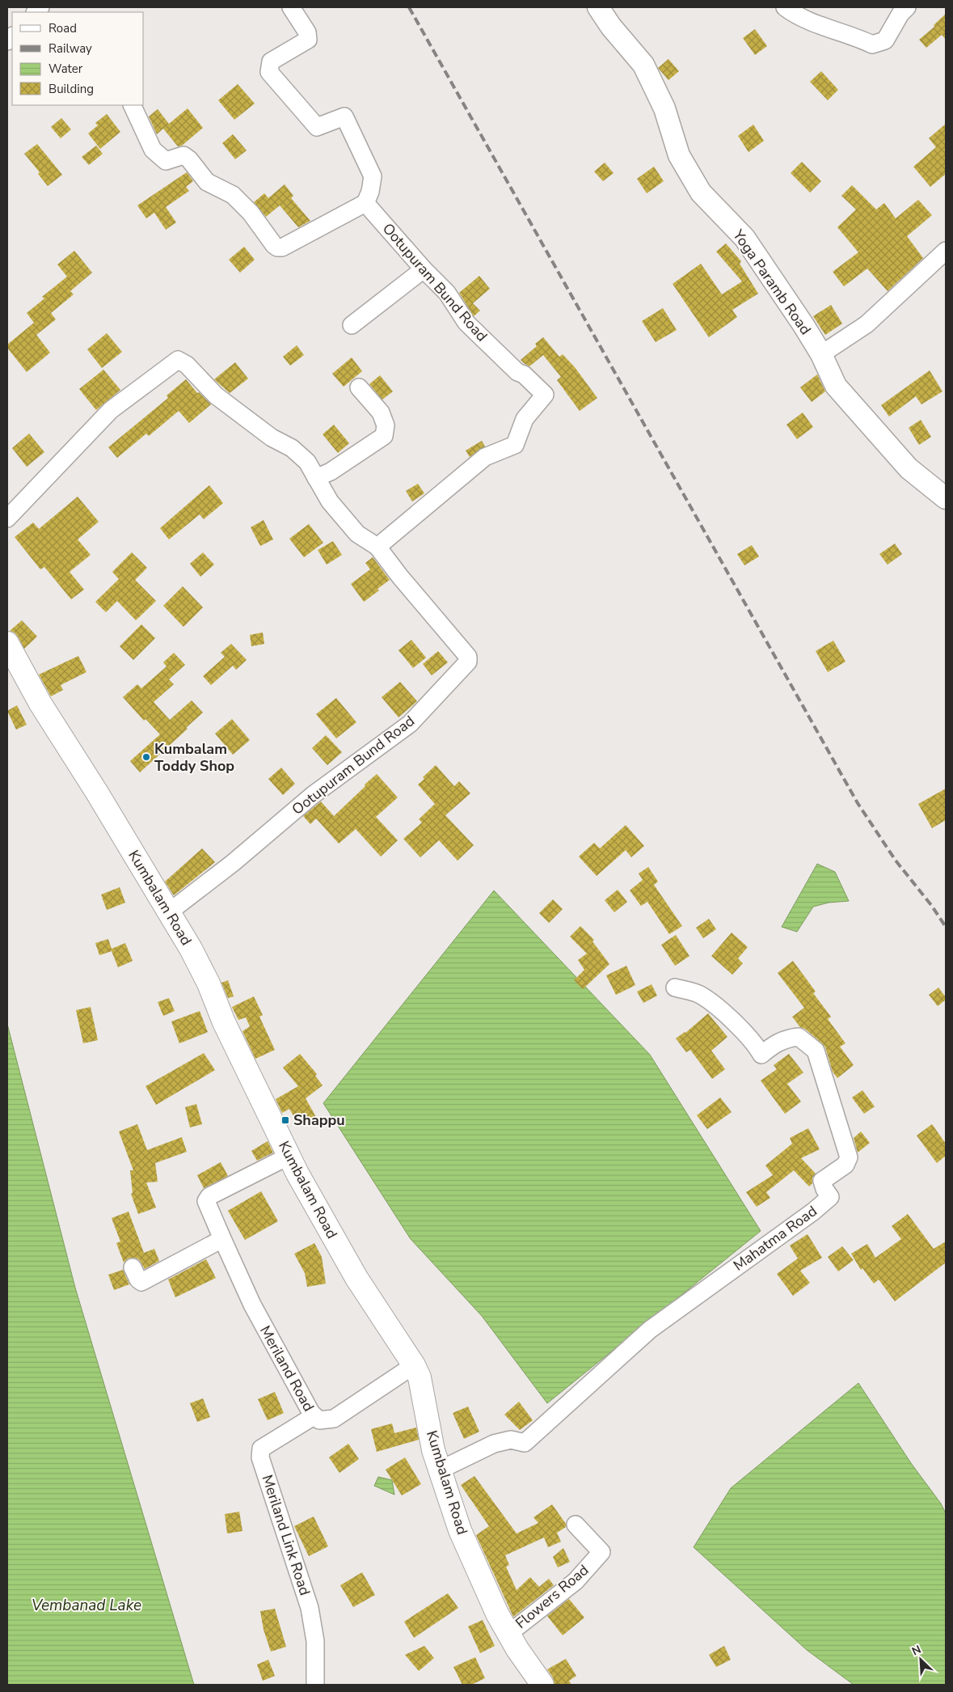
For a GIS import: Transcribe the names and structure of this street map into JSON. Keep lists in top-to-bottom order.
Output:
{
  "streets": {
    "main road": ["Kumbalam Road"],
    "street": [
      "Ootupuram Bund Road",
      "Yoga Paramb Road",
      "Mahatma Road",
      "Meriland Road",
      "Meriland Link Road",
      "Flowers Road"
    ]
  },
  "crossings": [
    ["Ootupuram Bund Road", "Kumbalam Road"],
    ["Kumbalam Road", "Mahatma Road"],
    ["Kumbalam Road", "Meriland Road"],
    ["Kumbalam Road", "Flowers Road"],
    ["Meriland Road", "Meriland Link Road"]
  ],
  "water": ["Vembanad Lake"],
  "places": {
    "other": ["Kumbalam Toddy Shop"],
    "transit": ["Shappu"]
  },
  "legend": [
    "Road",
    "Railway",
    "Water",
    "Building"
  ],
  "north": "top left"
}
